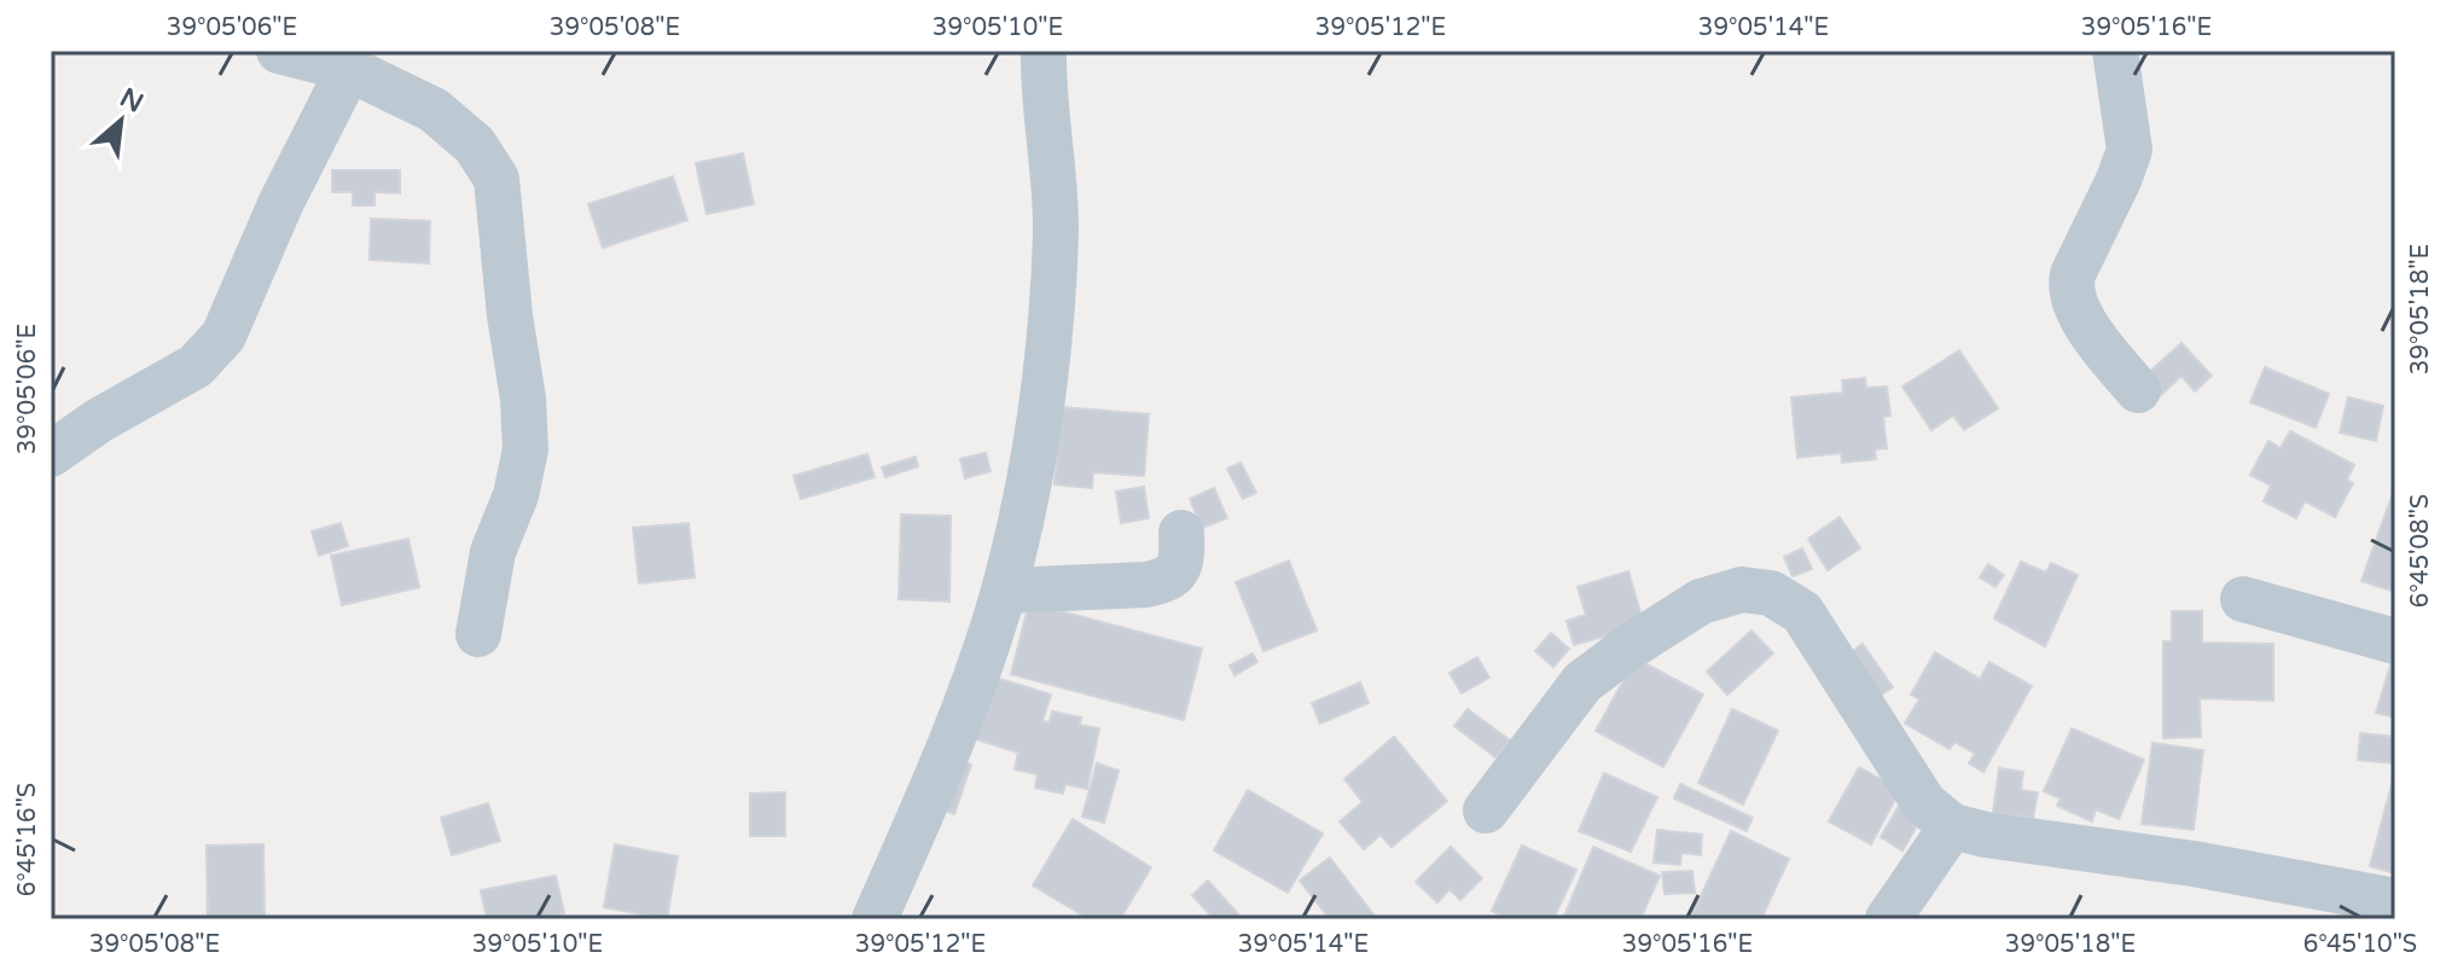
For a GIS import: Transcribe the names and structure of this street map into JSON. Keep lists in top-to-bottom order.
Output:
{
  "north": "top right",
  "coordinates": [
    "39°05'06\"E",
    "39°05'08\"E",
    "39°05'10\"E",
    "39°05'12\"E",
    "39°05'14\"E",
    "39°05'16\"E",
    "39°05'18\"E",
    "6°45'08\"S",
    "6°45'16\"S",
    "6°45'10\"S"
  ]
}
